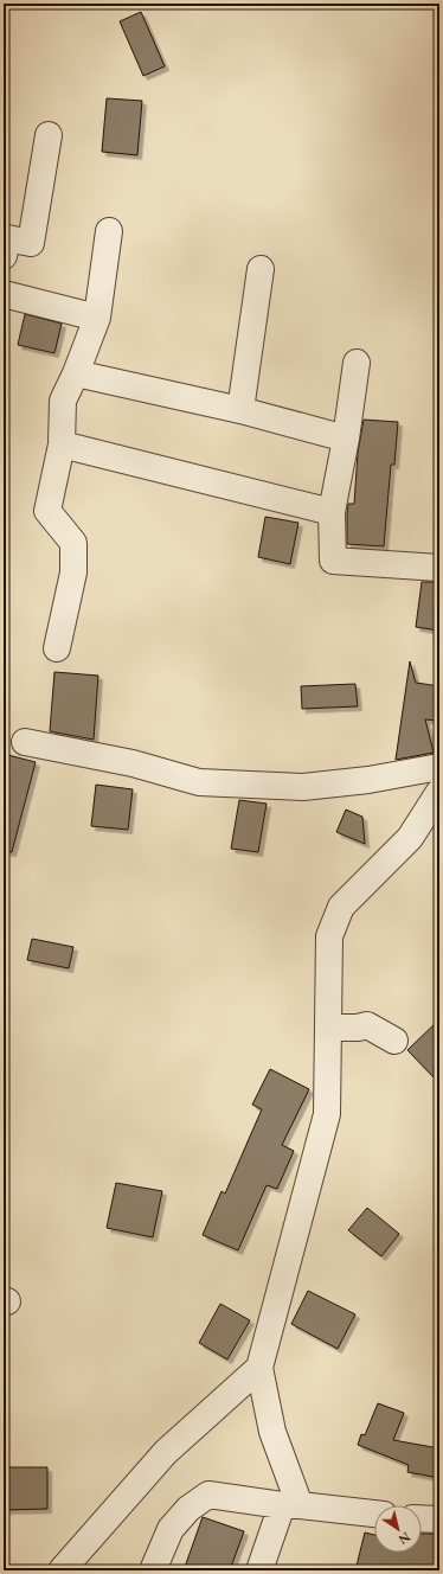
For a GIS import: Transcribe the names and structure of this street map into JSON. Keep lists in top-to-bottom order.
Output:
{
  "north": "bottom right"
}
